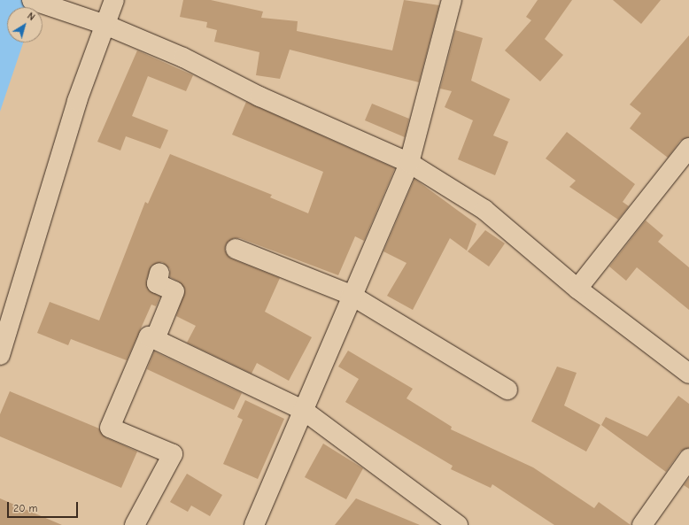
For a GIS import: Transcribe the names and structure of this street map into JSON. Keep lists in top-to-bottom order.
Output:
{
  "scale_bar": "20 m",
  "north": "top right"
}
